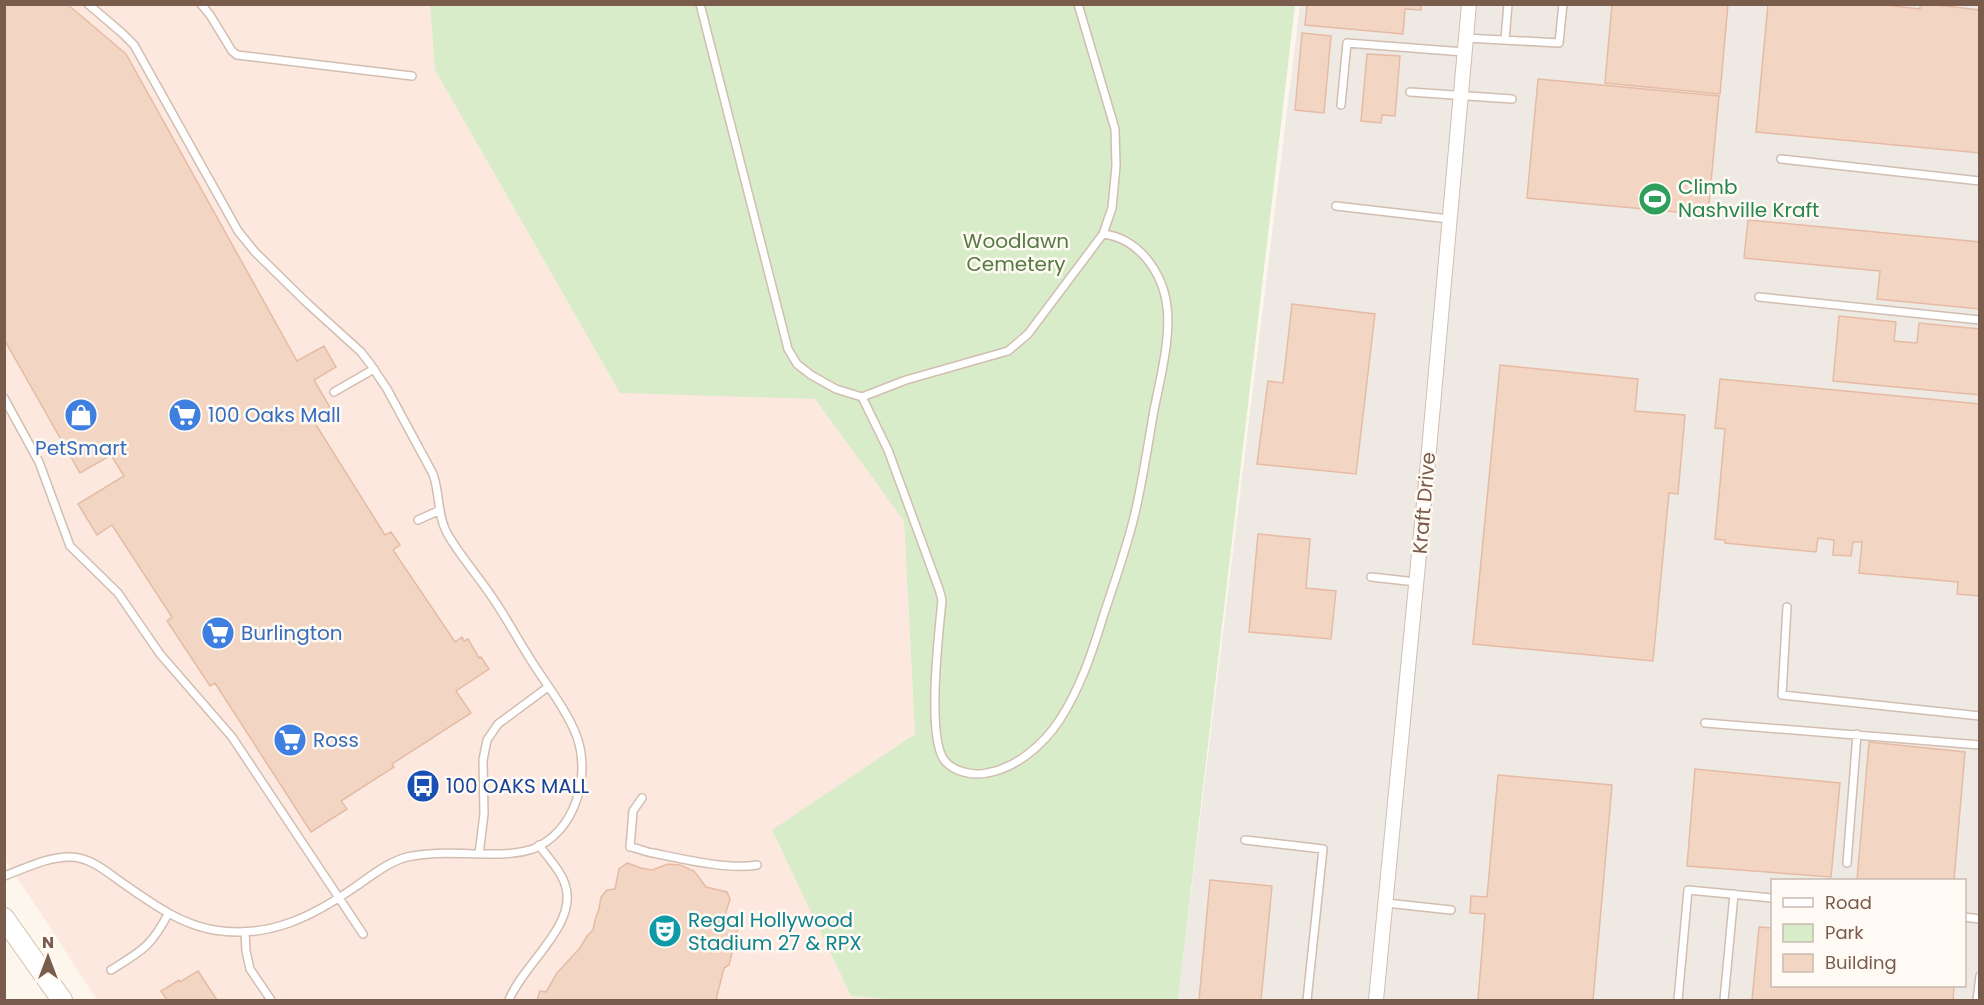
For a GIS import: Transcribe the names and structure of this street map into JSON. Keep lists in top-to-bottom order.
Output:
{
  "streets": {
    "street": ["Kraft Drive"]
  },
  "parks": ["Woodlawn Cemetery"],
  "places": {
    "sports": ["Climb Nashville Kraft"],
    "shop": ["PetSmart"],
    "supermarket": ["100 Oaks Mall", "Burlington", "Ross"],
    "bus stop": ["100 OAKS MALL"],
    "theatre": ["Regal Hollywood Stadium 27 & RPX"]
  },
  "legend": ["Road", "Park", "Building"],
  "north": "top"
}
